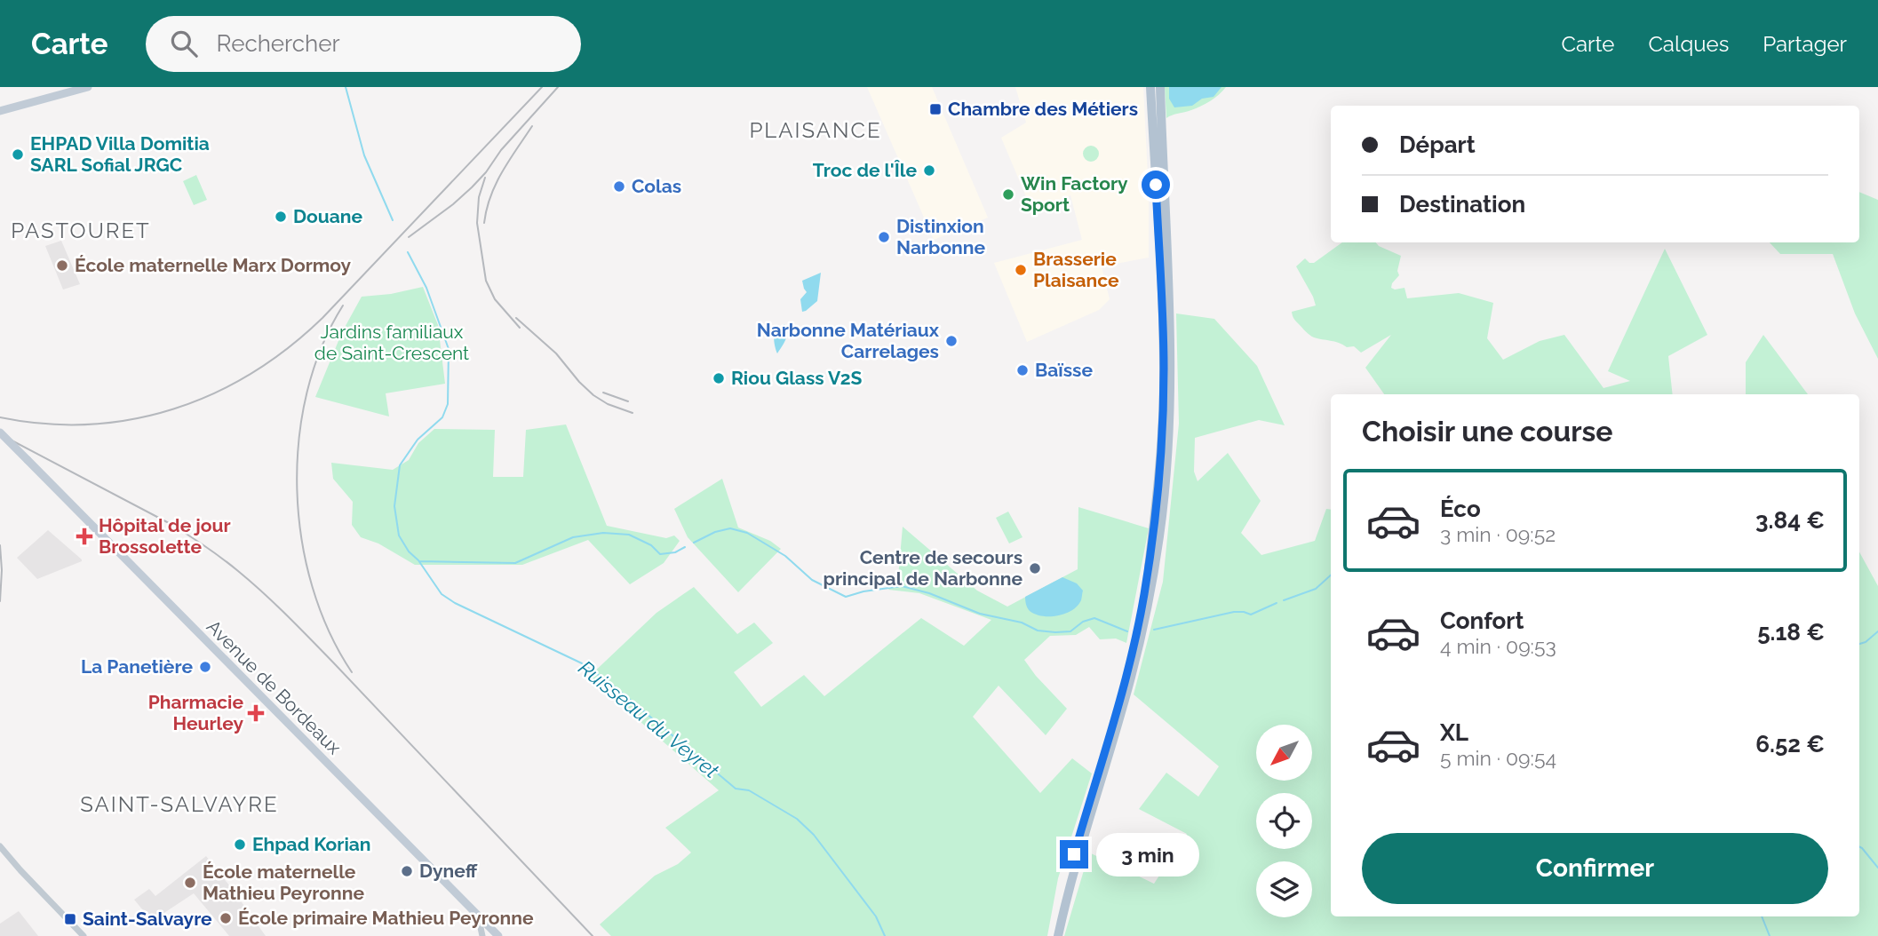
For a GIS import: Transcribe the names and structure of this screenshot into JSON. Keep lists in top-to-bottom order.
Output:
{
  "streets": {
    "main road": ["Avenue de Bordeaux"]
  },
  "districts": ["PLAISANCE", "PASTOURET", "SAINT-SALVAYRE"],
  "water": ["Ruisseau du Veyret"],
  "parks": ["Jardins familiaux de Saint-Crescent"],
  "places": {
    "transit": ["Chambre des Métiers", "Saint-Salvayre"],
    "other": [
      "EHPAD Villa Domitia SARL Sofial JRGC",
      "Troc de l'Île",
      "Colas",
      "Win Factory Sport",
      "Douane",
      "Distinxion Narbonne",
      "École maternelle Marx Dormoy",
      "Brasserie Plaisance",
      "Narbonne Matériaux Carrelages",
      "Baïsse",
      "Riou Glass V2S",
      "Centre de secours principal de Narbonne",
      "La Panetière",
      "Ehpad Korian",
      "Dyneff",
      "École maternelle Mathieu Peyronne",
      "École primaire Mathieu Peyronne"
    ],
    "health": ["Hôpital de jour Brossolette", "Pharmacie Heurley"]
  },
  "north": "bottom left",
  "page": {
    "header": "Carte",
    "search": "Rechercher",
    "nav": ["Carte", "Calques", "Partager"],
    "banner": ["Départ", "Destination"],
    "heading": "Choisir une course",
    "list": [
      {
        "name": "Éco",
        "note": "3 min · 09:52",
        "value": "3.84 €"
      },
      {
        "name": "Confort",
        "note": "4 min · 09:53",
        "value": "5.18 €"
      },
      {
        "name": "XL",
        "note": "5 min · 09:54",
        "value": "6.52 €"
      }
    ],
    "buttons": "Confirmer",
    "bubble": "3 min"
  }
}
